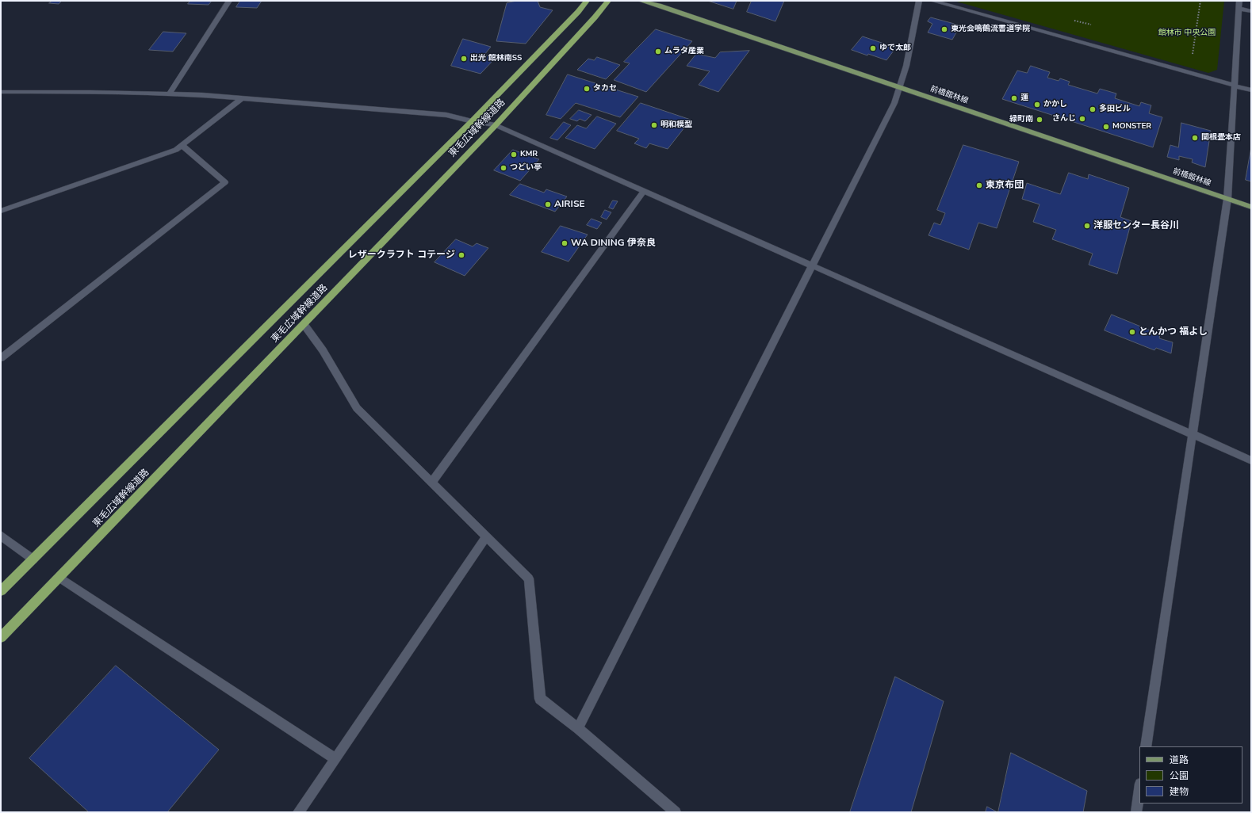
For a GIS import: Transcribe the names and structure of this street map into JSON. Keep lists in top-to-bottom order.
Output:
{
  "streets": {
    "highway": ["東毛広域幹線道路"],
    "main road": ["前橋館林線"]
  },
  "parks": ["館林市 中央公園"],
  "places": [
    "東光会鳴鶴流書道学院",
    "ゆで太郎",
    "ムラタ産業",
    "出光 館林南SS",
    "タカセ",
    "蓮",
    "かかし",
    "多田ビル",
    "さんじ",
    "緑町南",
    "明和模型",
    "MONSTER",
    "関根畳本店",
    "KMR",
    "つどい亭",
    "東京布団",
    "AIRISE",
    "洋服センター長谷川",
    "WA DINING 伊奈良",
    "レザークラフト コテージ",
    "とんかつ 福よし"
  ],
  "legend": ["道路", "公園", "建物"]
}
